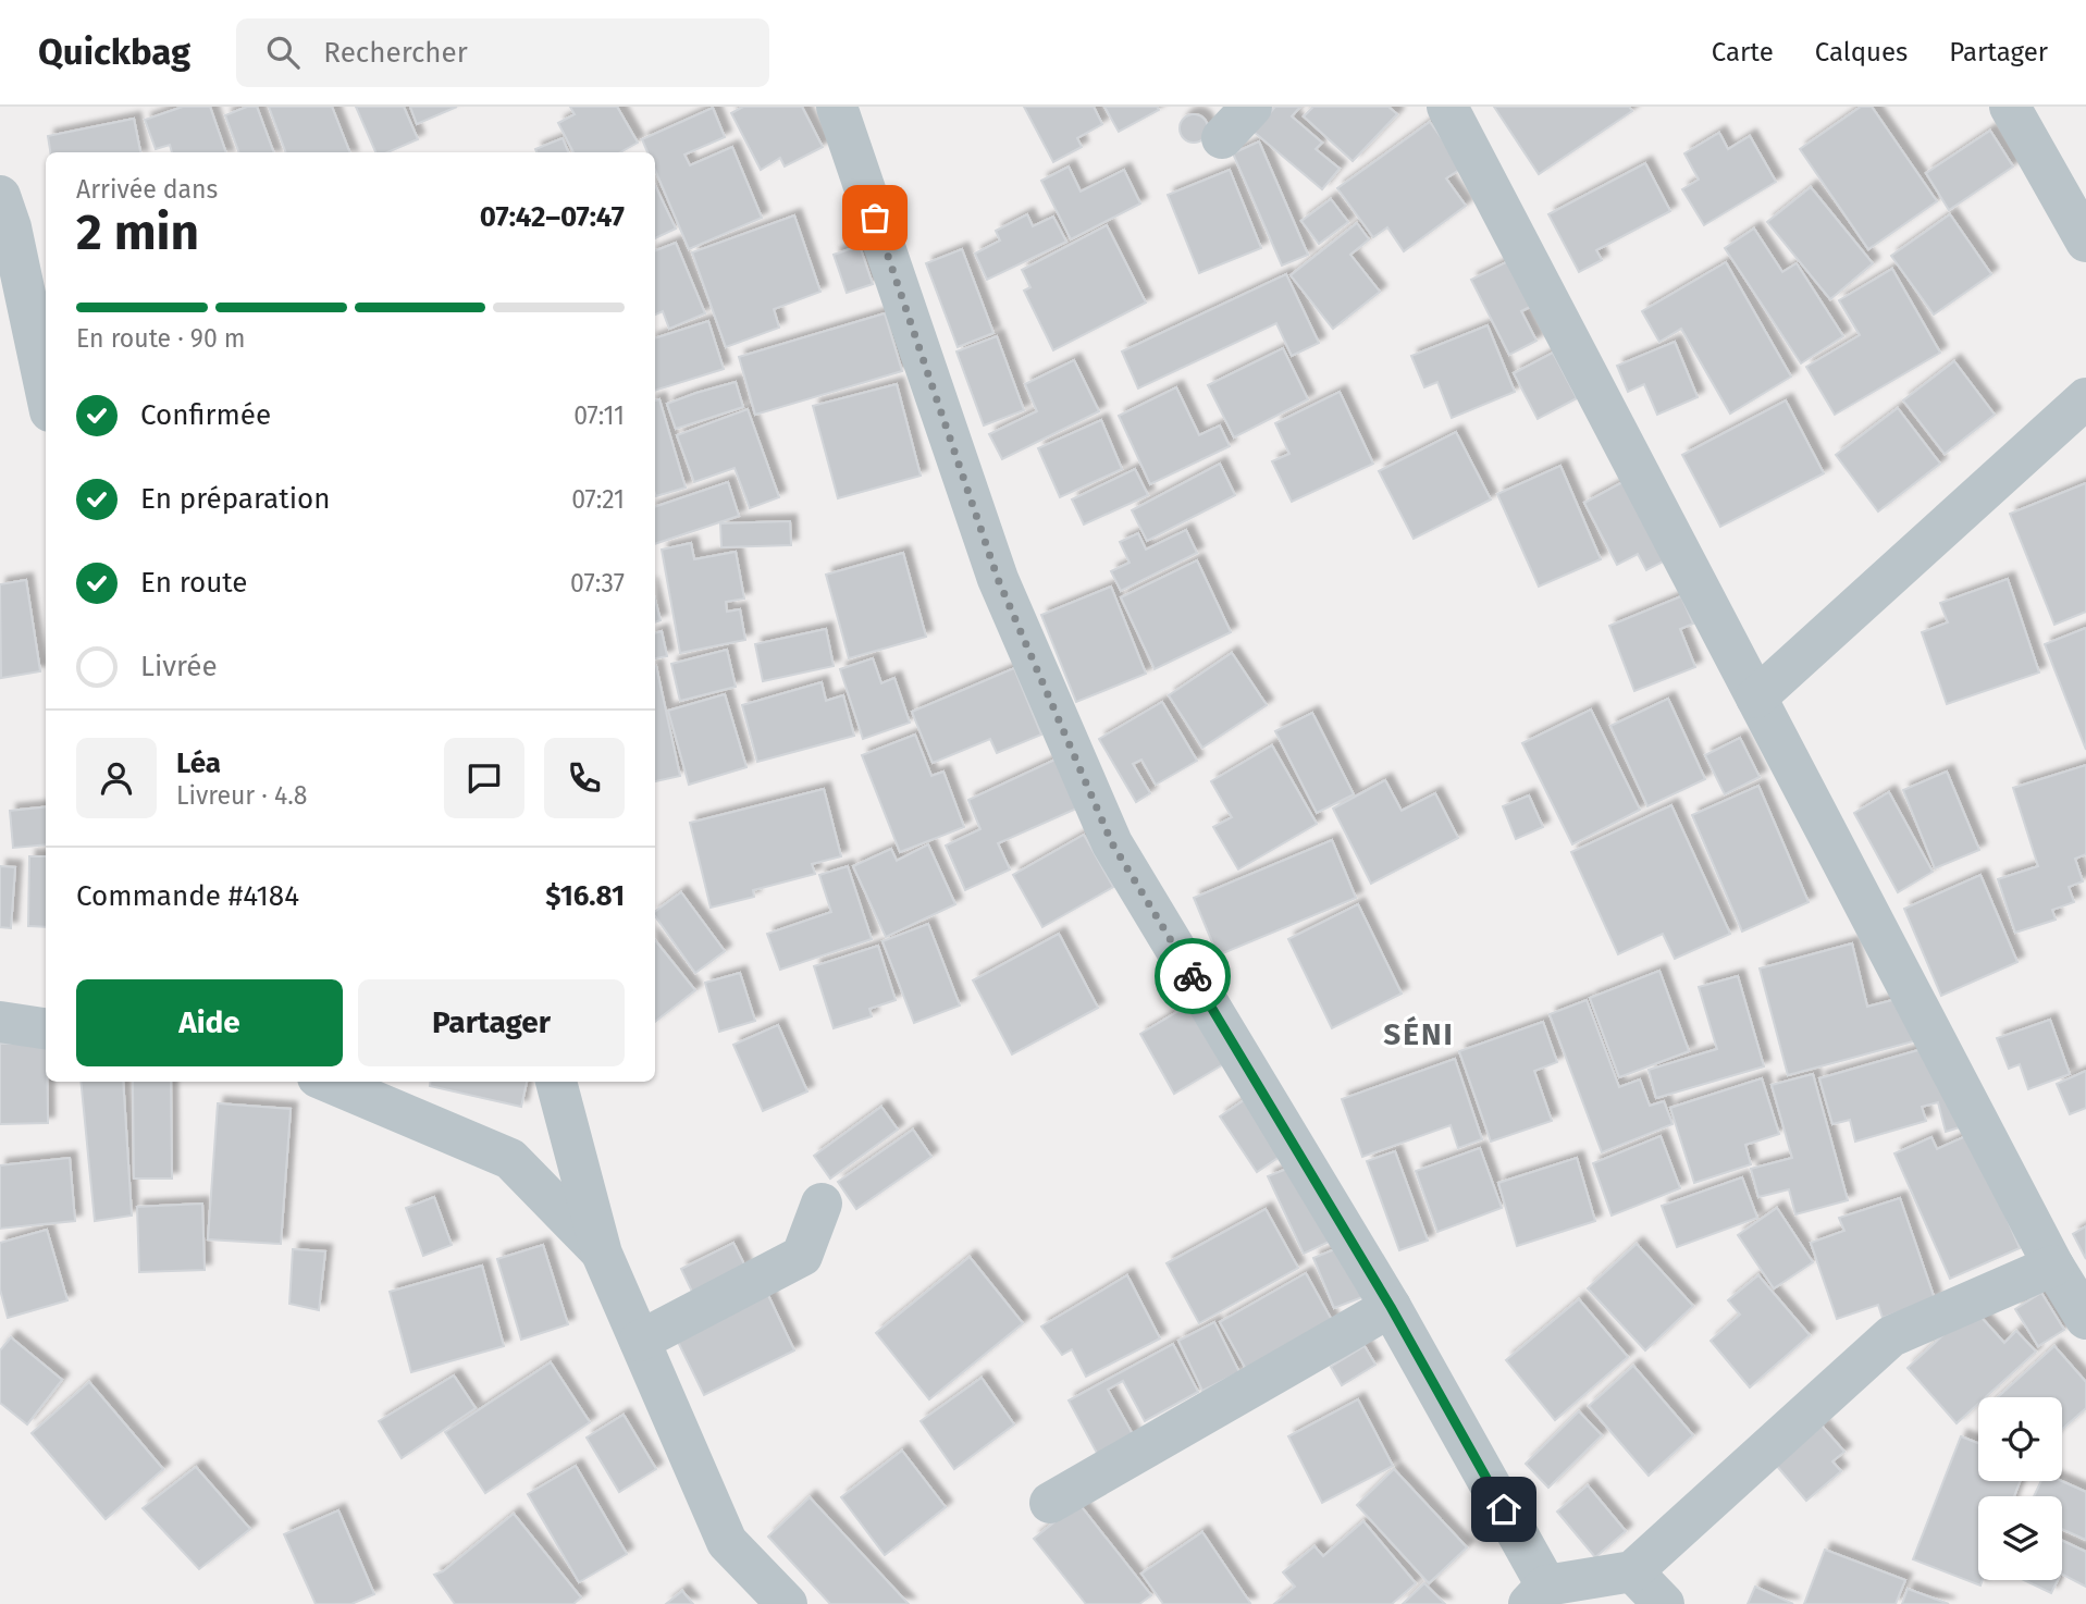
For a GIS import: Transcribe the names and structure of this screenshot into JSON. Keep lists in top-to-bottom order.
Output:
{
  "districts": ["SÉNI"],
  "page": {
    "header": "Quickbag",
    "search": "Rechercher",
    "nav": ["Carte", "Calques", "Partager"],
    "heading": ["2 min", "Arrivée dans", "07:42–07:47"],
    "panel": [
      "Léa",
      "Livreur · 4.8",
      "Commande #4184",
      "$16.81"
    ],
    "bar": "En route · 90 m",
    "list": [
      ["Confirmée", "07:11"],
      ["En préparation", "07:21"],
      ["En route", "07:37"],
      "Livrée"
    ],
    "buttons": ["Aide", "Partager"]
  }
}
